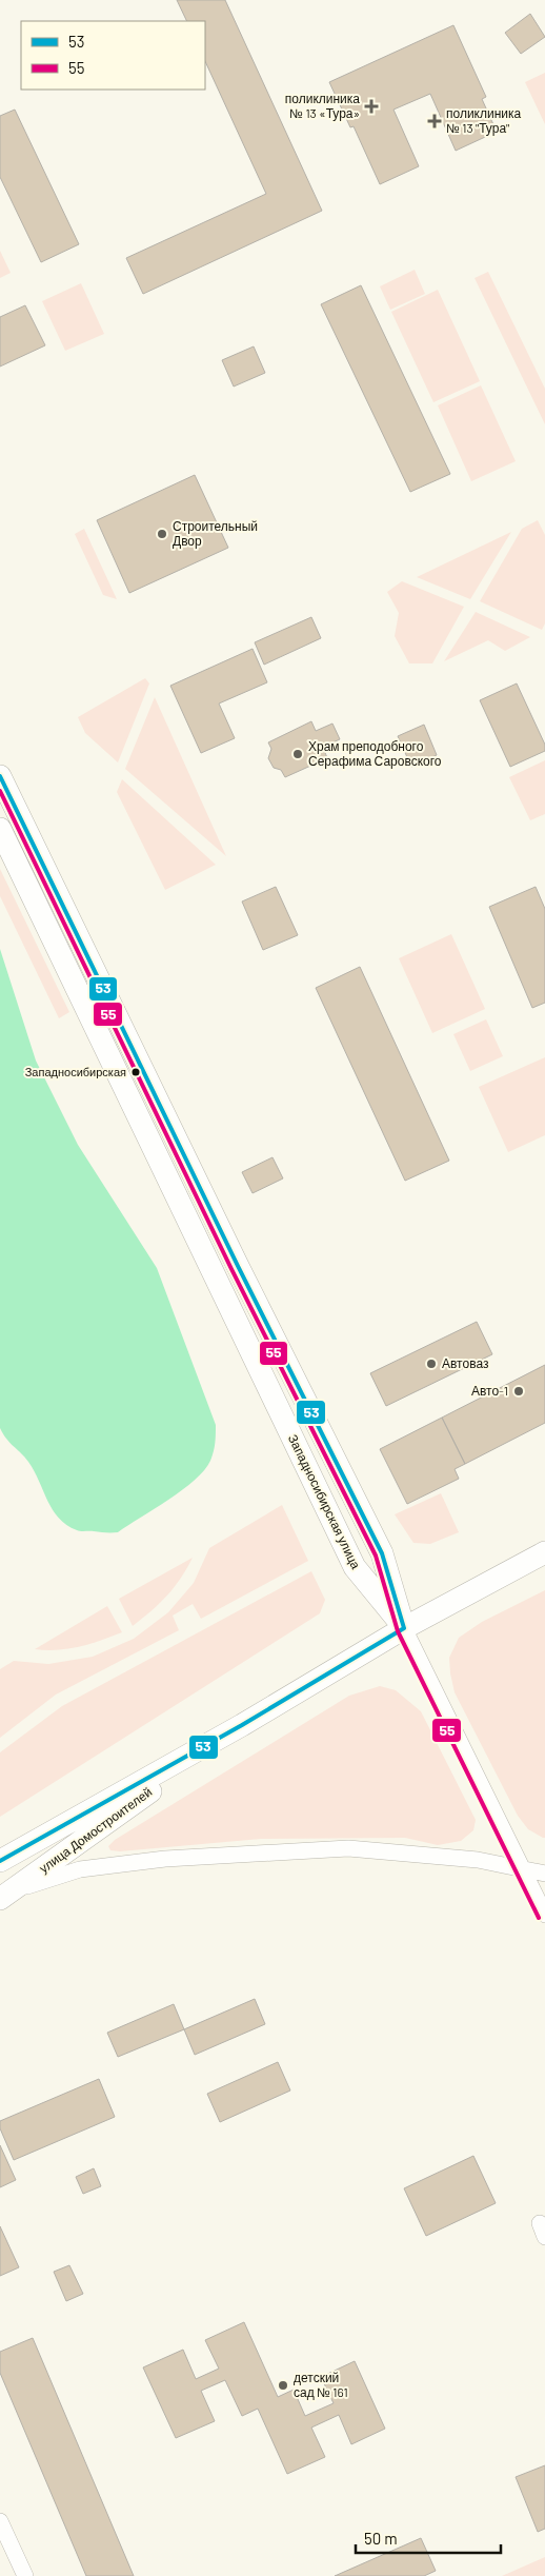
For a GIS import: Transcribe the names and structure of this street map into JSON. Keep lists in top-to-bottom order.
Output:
{
  "streets": {
    "main road": ["Западносибирская улица", "улица Домостроителей"]
  },
  "crossings": [
    ["Западносибирская улица", "улица Домостроителей"]
  ],
  "places": {
    "health": ["поликлиника № 13 «Тура»", "поликлиника № 13 \"Тура\""],
    "other": [
      "Строительный Двор",
      "Храм преподобного Серафима Саровского",
      "Западносибирская",
      "Автоваз",
      "Авто-1",
      "детский сад № 161"
    ]
  },
  "lines": ["transit line 53", "transit line 55"],
  "legend": ["53", "55"],
  "scale_bar": "50 m"
}
